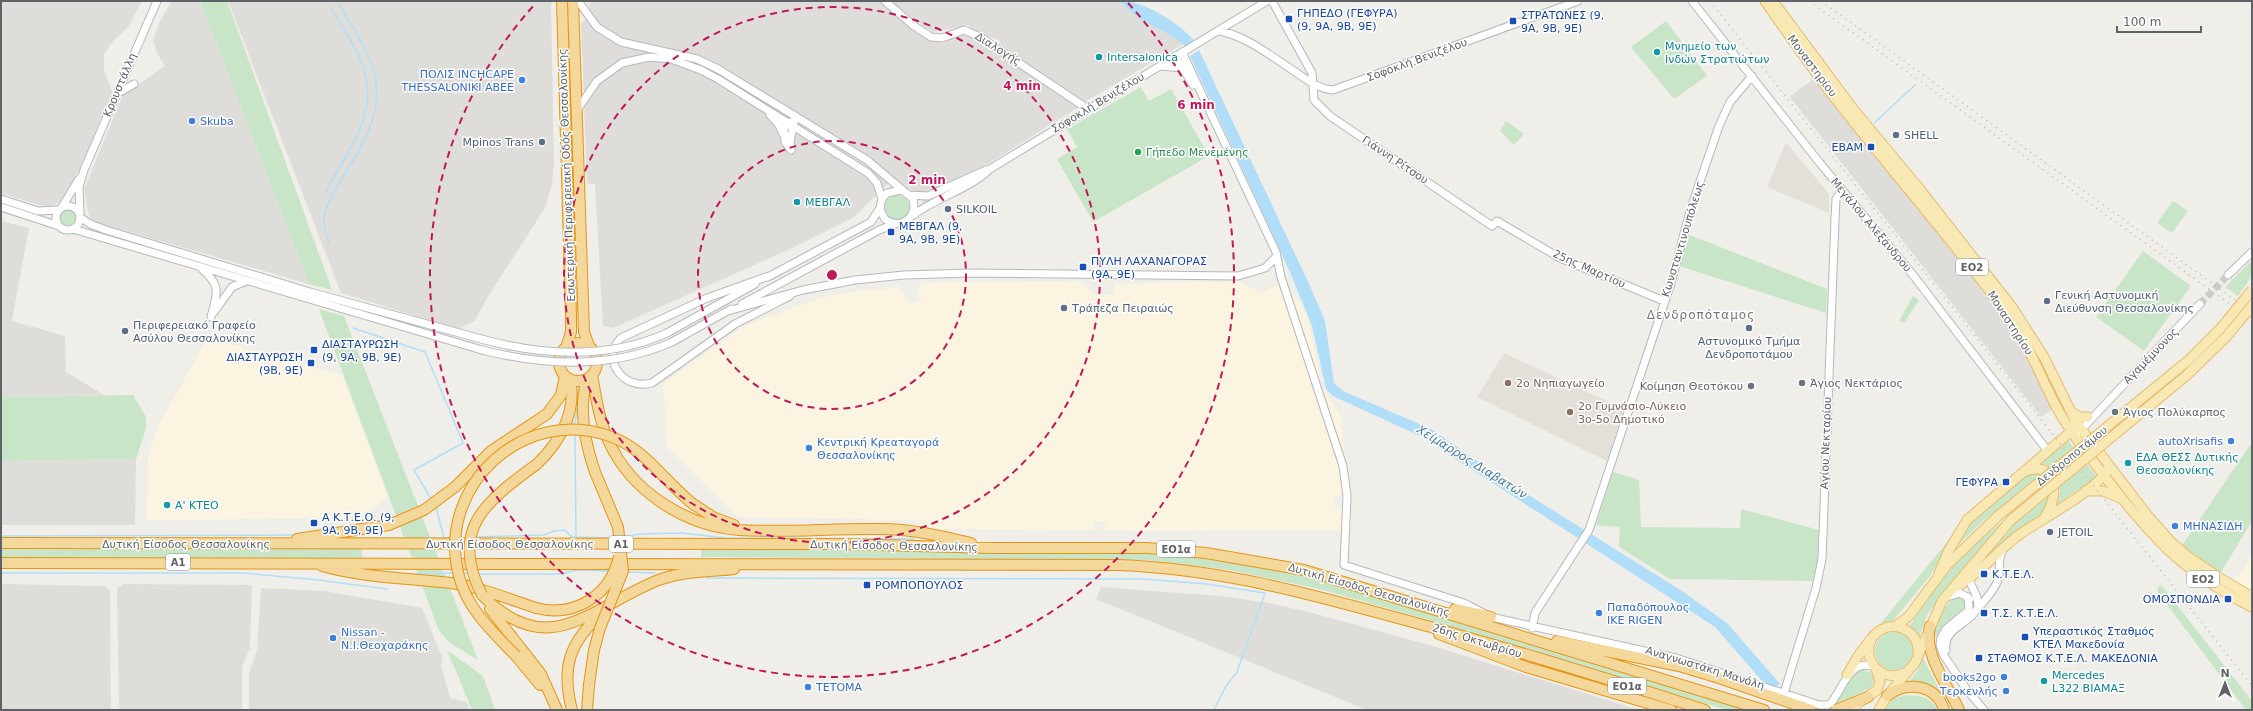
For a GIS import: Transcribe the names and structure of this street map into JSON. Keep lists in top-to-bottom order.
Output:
{
  "streets": {
    "highway": [
      "Εσωτερική Περιφερειακή Οδός Θεσσαλονίκης",
      "Δυτική Είσοδος Θεσσαλονίκης",
      "Α1",
      "ΕΟ1α",
      "26ης Οκτωβρίου"
    ],
    "main road": ["Μοναστηρίου", "ΕΟ2", "Δενδροποτάμου"],
    "street": [
      "Διαλογής",
      "Σοφοκλή Βενιζέλου",
      "Κρουστάλλη",
      "Γιάννη Ρίτσου",
      "Μεγάλου Αλεξάνδρου",
      "Κωνσταντινουπόλεως",
      "25ης Μαρτίου",
      "Αγαμέμνονος",
      "Αγίου Νεκταρίου",
      "Αναγνωστάκη Μανόλη"
    ]
  },
  "crossings": [
    ["Διαλογής", "Σοφοκλή Βενιζέλου"],
    ["Σοφοκλή Βενιζέλου", "Γιάννη Ρίτσου"],
    ["Μοναστηρίου", "Αγαμέμνονος"],
    ["Γιάννη Ρίτσου", "25ης Μαρτίου"],
    ["Μεγάλου Αλεξάνδρου", "Κωνσταντινουπόλεως"],
    ["Μεγάλου Αλεξάνδρου", "Αγίου Νεκταρίου"],
    ["Κωνσταντινουπόλεως", "25ης Μαρτίου"],
    ["Κωνσταντινουπόλεως", "Αναγνωστάκη Μανόλη"],
    ["Αγίου Νεκταρίου", "Αναγνωστάκη Μανόλη"],
    ["Δενδροποτάμου", "Αναγνωστάκη Μανόλη"],
    ["Δυτική Είσοδος Θεσσαλονίκης", "26ης Οκτωβρίου"]
  ],
  "districts": ["Δενδροπόταμος"],
  "water": ["Χείμαρρος Διαβατών"],
  "places": {
    "transit": [
      "ΓΗΠΕΔΟ (ΓΕΦΥΡΑ) (9, 9Α, 9Β, 9Ε)",
      "ΣΤΡΑΤΩΝΕΣ (9, 9Α, 9Β, 9Ε)",
      "ΕΒΑΜ",
      "ΜΕΒΓΑΛ (9, 9Α, 9Β, 9Ε)",
      "ΠΥΛΗ ΛΑΧΑΝΑΓΟΡΑΣ (9Α, 9Ε)",
      "ΔΙΑΣΤΑΥΡΩΣΗ (9, 9Α, 9Β, 9Ε)",
      "ΔΙΑΣΤΑΥΡΩΣΗ (9Β, 9Ε)",
      "ΓΕΦΥΡΑ",
      "Α Κ.Τ.Ε.Ο. (9, 9Α, 9Β, 9Ε)",
      "Κ.Τ.Ε.Λ.",
      "ΡΟΜΠΟΠΟΥΛΟΣ",
      "ΟΜΟΣΠΟΝΔΙΑ",
      "Τ.Σ. Κ.Τ.Ε.Λ.",
      "Υπεραστικός Σταθμός ΚΤΕΛ Μακεδονία",
      "ΣΤΑΘΜΟΣ Κ.Τ.Ε.Λ. ΜΑΚΕΔΟΝΙΑ"
    ],
    "other": [
      "Μνημείο των Ινδών Στρατιώτων",
      "Intersalonica",
      "ΠΟΛΙΣ INCHCAPE THESSALONIKI ΑΒΕΕ",
      "Skuba",
      "SHELL",
      "Mpinos Trans",
      "Γήπεδο Μενεμένης",
      "ΜΕΒΓΑΛ",
      "SILKOIL",
      "Γενική Αστυνομική Διεύθυνση Θεσσαλονίκης",
      "Τράπεζα Πειραιώς",
      "Αστυνομικό Τμήμα Δενδροποτάμου",
      "Περιφερειακό Γραφείο Ασύλου Θεσσαλονίκης",
      "2ο Νηπιαγωγείο",
      "Άγιος Νεκτάριος",
      "Κοίμηση Θεοτόκου",
      "2ο Γυμνάσιο-Λύκειο 3ο-5ο Δημοτικό",
      "Άγιος Πολύκαρπος",
      "autoXrisafis",
      "Κεντρική Κρεαταγορά Θεσσαλονίκης",
      "ΕΔΑ ΘΕΣΣ Δυτικής Θεσσαλονίκης",
      "Α' ΚΤΕΟ",
      "ΜΗΝΑΣΙΔΗ",
      "JETOIL",
      "Παπαδόπουλος ΙΚΕ RIGEN",
      "Nissan - Ν.Ι.Θεοχαράκης",
      "books2go",
      "Mercedes L322 ΒΙΑΜΑΞ",
      "TETOMA",
      "Τερκενλής"
    ]
  },
  "scale_bar": "100 m",
  "north": "top",
  "rings": ["4 min", "6 min", "2 min"]
}
